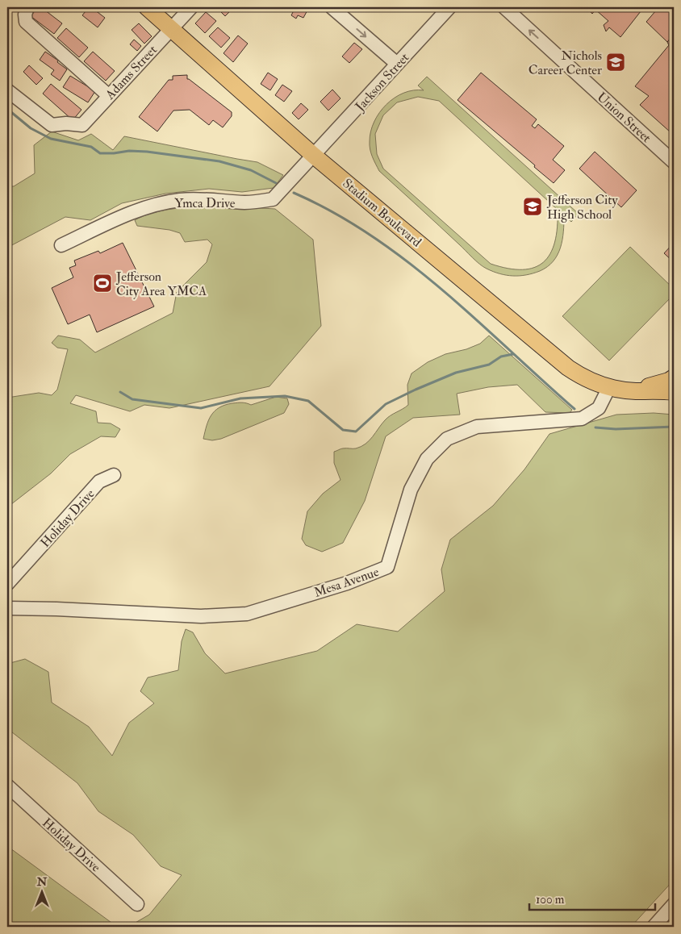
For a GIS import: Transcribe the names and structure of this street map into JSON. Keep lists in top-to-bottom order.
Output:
{
  "streets": {
    "main road": ["Stadium Boulevard"],
    "street": [
      "Adams Street",
      "Jackson Street",
      "Union Street",
      "Ymca Drive",
      "Holiday Drive",
      "Mesa Avenue"
    ]
  },
  "crossings": [
    ["Adams Street", "Stadium Boulevard"],
    ["Jackson Street", "Ymca Drive"],
    ["Jackson Street", "Stadium Boulevard"],
    ["Ymca Drive", "Stadium Boulevard"],
    ["Stadium Boulevard", "Mesa Avenue"]
  ],
  "one_way": ["Union Street"],
  "places": {
    "school or university": ["Nichols Career Center", "Jefferson City High School"],
    "sports": ["Jefferson City Area YMCA"]
  },
  "scale_bar": "100 m",
  "north": "top"
}
